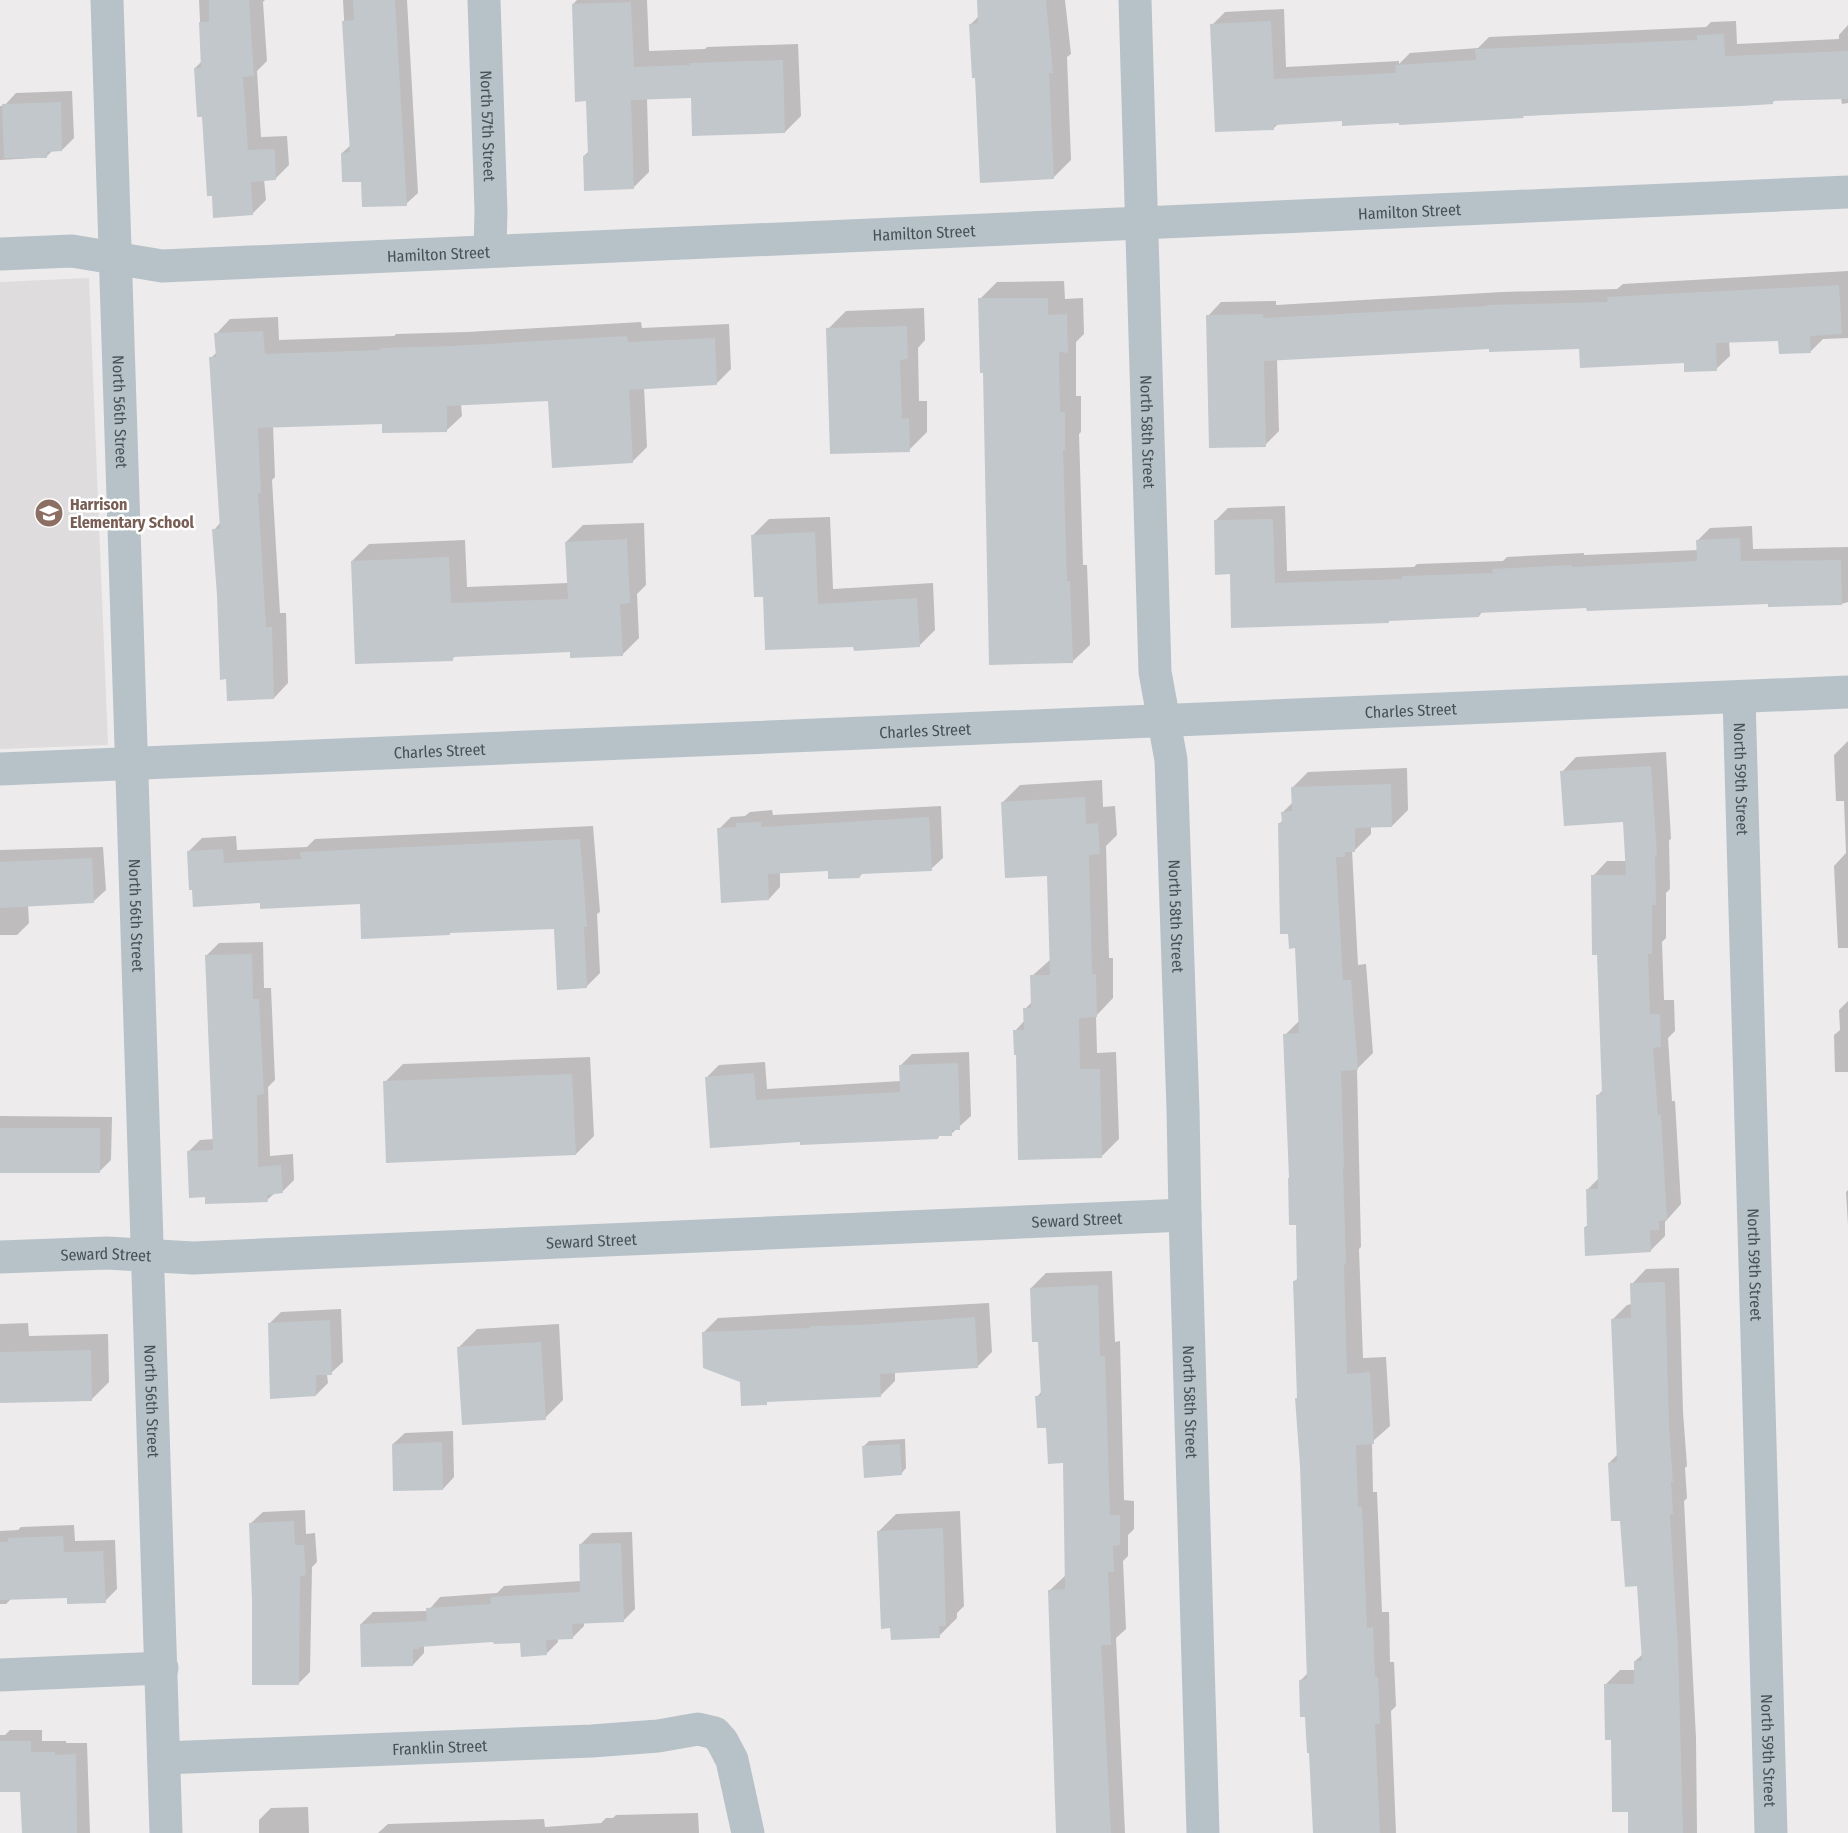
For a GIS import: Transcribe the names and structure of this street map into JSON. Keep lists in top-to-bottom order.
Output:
{
  "streets": {
    "street": [
      "North 57th Street",
      "Hamilton Street",
      "North 56th Street",
      "North 58th Street",
      "Charles Street",
      "North 59th Street",
      "Seward Street",
      "Franklin Street"
    ]
  },
  "crossings": [
    ["North 57th Street", "Hamilton Street"],
    ["Hamilton Street", "North 56th Street"],
    ["Hamilton Street", "North 58th Street"],
    ["North 56th Street", "Charles Street"],
    ["North 56th Street", "Seward Street"],
    ["North 56th Street", "Franklin Street"],
    ["North 58th Street", "Charles Street"],
    ["North 58th Street", "Seward Street"],
    ["Charles Street", "North 59th Street"]
  ],
  "places": {
    "school or university": ["Harrison Elementary School"]
  }
}
